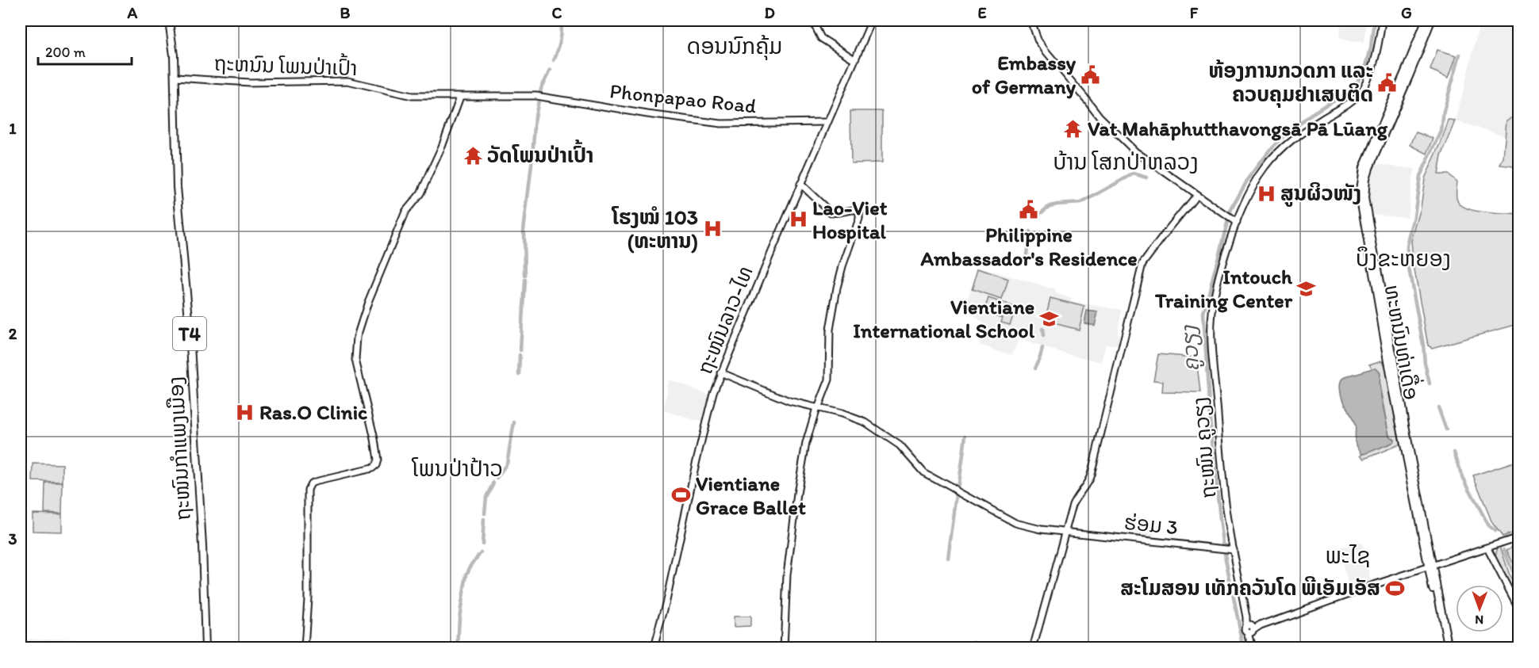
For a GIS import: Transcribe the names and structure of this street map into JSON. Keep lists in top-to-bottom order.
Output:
{
  "streets": {
    "main road": ["T4", "ທະຫນົນທ່າເດື່ອ", "ຖະໜົນກຳແພງເມືອງ"],
    "street": [
      "ຖະຫນົນ ໂພນປ່າເປົ້າ",
      "Phonpapao Road",
      "ຖະໜົນລາວ-ໄທ",
      "ຖະໜົນ ຄູວຽງ",
      "ຮ່ອມ 3"
    ]
  },
  "crossings": [
    ["ຖະຫນົນ ໂພນປ່າເປົ້າ", "Phonpapao Road"],
    ["ຖະຫນົນ ໂພນປ່າເປົ້າ", "ຖະໜົນກຳແພງເມືອງ"],
    ["Phonpapao Road", "ຖະໜົນລາວ-ໄທ"],
    ["ຖະໜົນລາວ-ໄທ", "ຮ່ອມ 3"],
    ["ຖະໜົນ ຄູວຽງ", "ຮ່ອມ 3"]
  ],
  "districts": [
    "ດອນນົກຄຸ້ມ",
    "ບ້ານ ໂສກປ່າຫລວງ",
    "ບຶງຂະຫຍອງ",
    "ໂພນປ່າປ້າວ",
    "ພະໄຊ"
  ],
  "water": ["ຄູວຽງ"],
  "places": {
    "public building": ["Embassy of Germany", "ຫ້ອງການກວດກາ ແລະ ຄວບຄຸມຢາເສບຕິດ", "Philippine Ambassador's Residence"],
    "temple": ["Vat Mahāphutthavongsā Pā Lūang", "ວັດໂພນປ່າເປົ້າ"],
    "hospital": [
      "ສູນຜິວໜັງ",
      "Lao-Viet Hospital",
      "ໂຮງໝໍ 103 (ທະຫານ)",
      "Ras.O Clinic"
    ],
    "school or university": ["Intouch Training Center", "Vientiane International School"],
    "sports": ["Vientiane Grace Ballet", "ສະໂມສອນ ເທັກຄວັນໂດ ພີເອັມເອັສ"]
  },
  "scale_bar": "200 m",
  "north": "bottom",
  "grid": {
    "columns": [
      "A",
      "B",
      "C",
      "D",
      "E",
      "F",
      "G"
    ],
    "rows": ["1", "2", "3"]
  }
}
